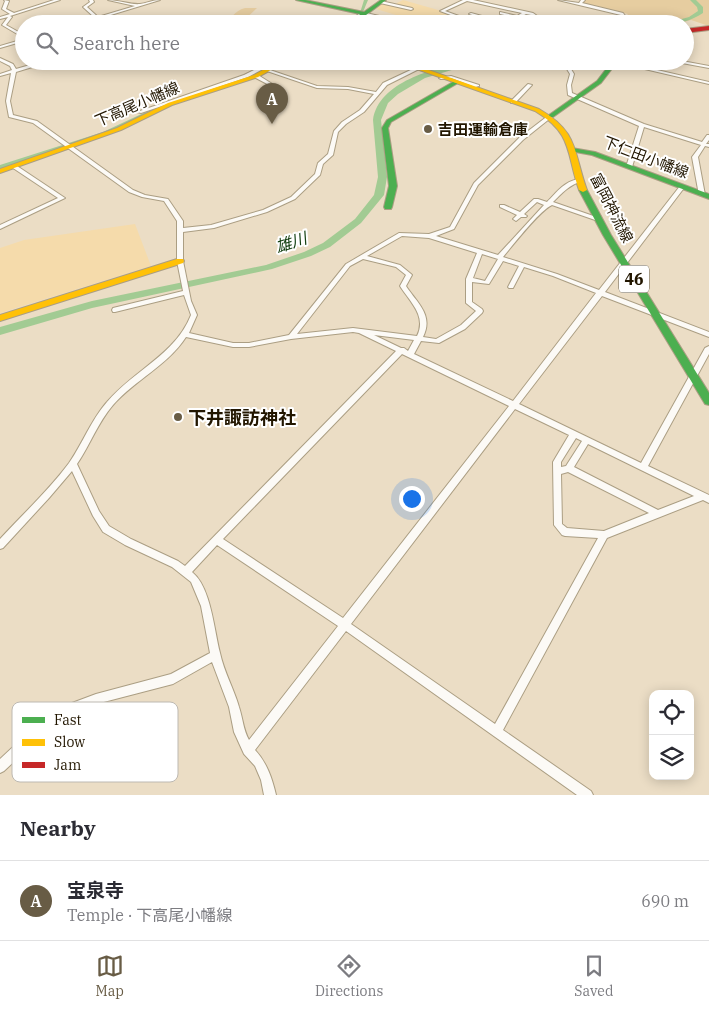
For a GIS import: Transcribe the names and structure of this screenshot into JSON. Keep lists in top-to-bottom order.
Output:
{
  "streets": {
    "main road": [
      "下高尾小幡線",
      "下仁田小幡線",
      "富岡神流線",
      "46"
    ]
  },
  "crossings": [
    ["下仁田小幡線", "富岡神流線"]
  ],
  "water": ["雄川"],
  "places": ["吉田運輸倉庫", "下井諏訪神社"],
  "legend": ["Fast", "Slow", "Jam"],
  "page": {
    "search": "Search here",
    "pins": "A",
    "heading": "Nearby",
    "list": [
      {
        "mark": "A",
        "name": "宝泉寺",
        "note": "Temple · 下高尾小幡線",
        "value": "690 m"
      }
    ],
    "nav": ["Map", "Directions", "Saved"]
  }
}
